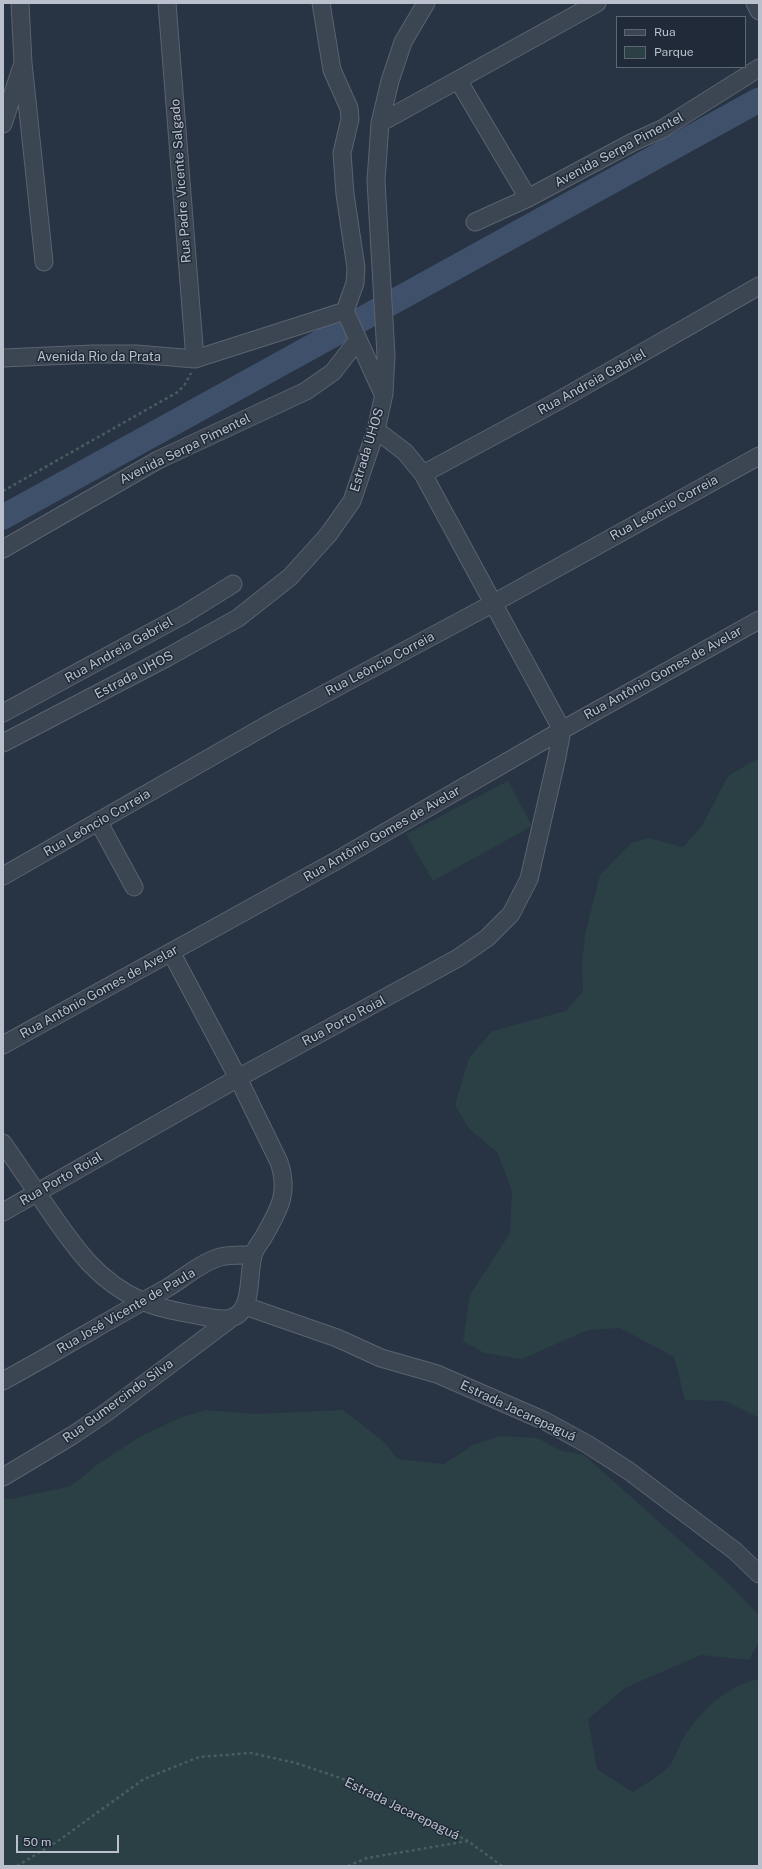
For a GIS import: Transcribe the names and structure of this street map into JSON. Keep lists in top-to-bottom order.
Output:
{
  "streets": {
    "street": [
      "Avenida Serpa Pimentel",
      "Rua Padre Vicente Salgado",
      "Avenida Rio da Prata",
      "Rua Andreia Gabriel",
      "Estrada UHOS",
      "Rua Leôncio Correia",
      "Rua Antônio Gomes de Avelar",
      "Rua Porto Roial",
      "Rua José Vicente de Paula",
      "Rua Gumercindo Silva",
      "Estrada Jacarepaguá"
    ]
  },
  "crossings": [
    ["Rua Padre Vicente Salgado", "Avenida Rio da Prata"],
    ["Rua Antônio Gomes de Avelar", "Rua Porto Roial"],
    ["Rua Gumercindo Silva", "Estrada Jacarepaguá"]
  ],
  "legend": ["Rua", "Parque"],
  "scale_bar": "50 m"
}
